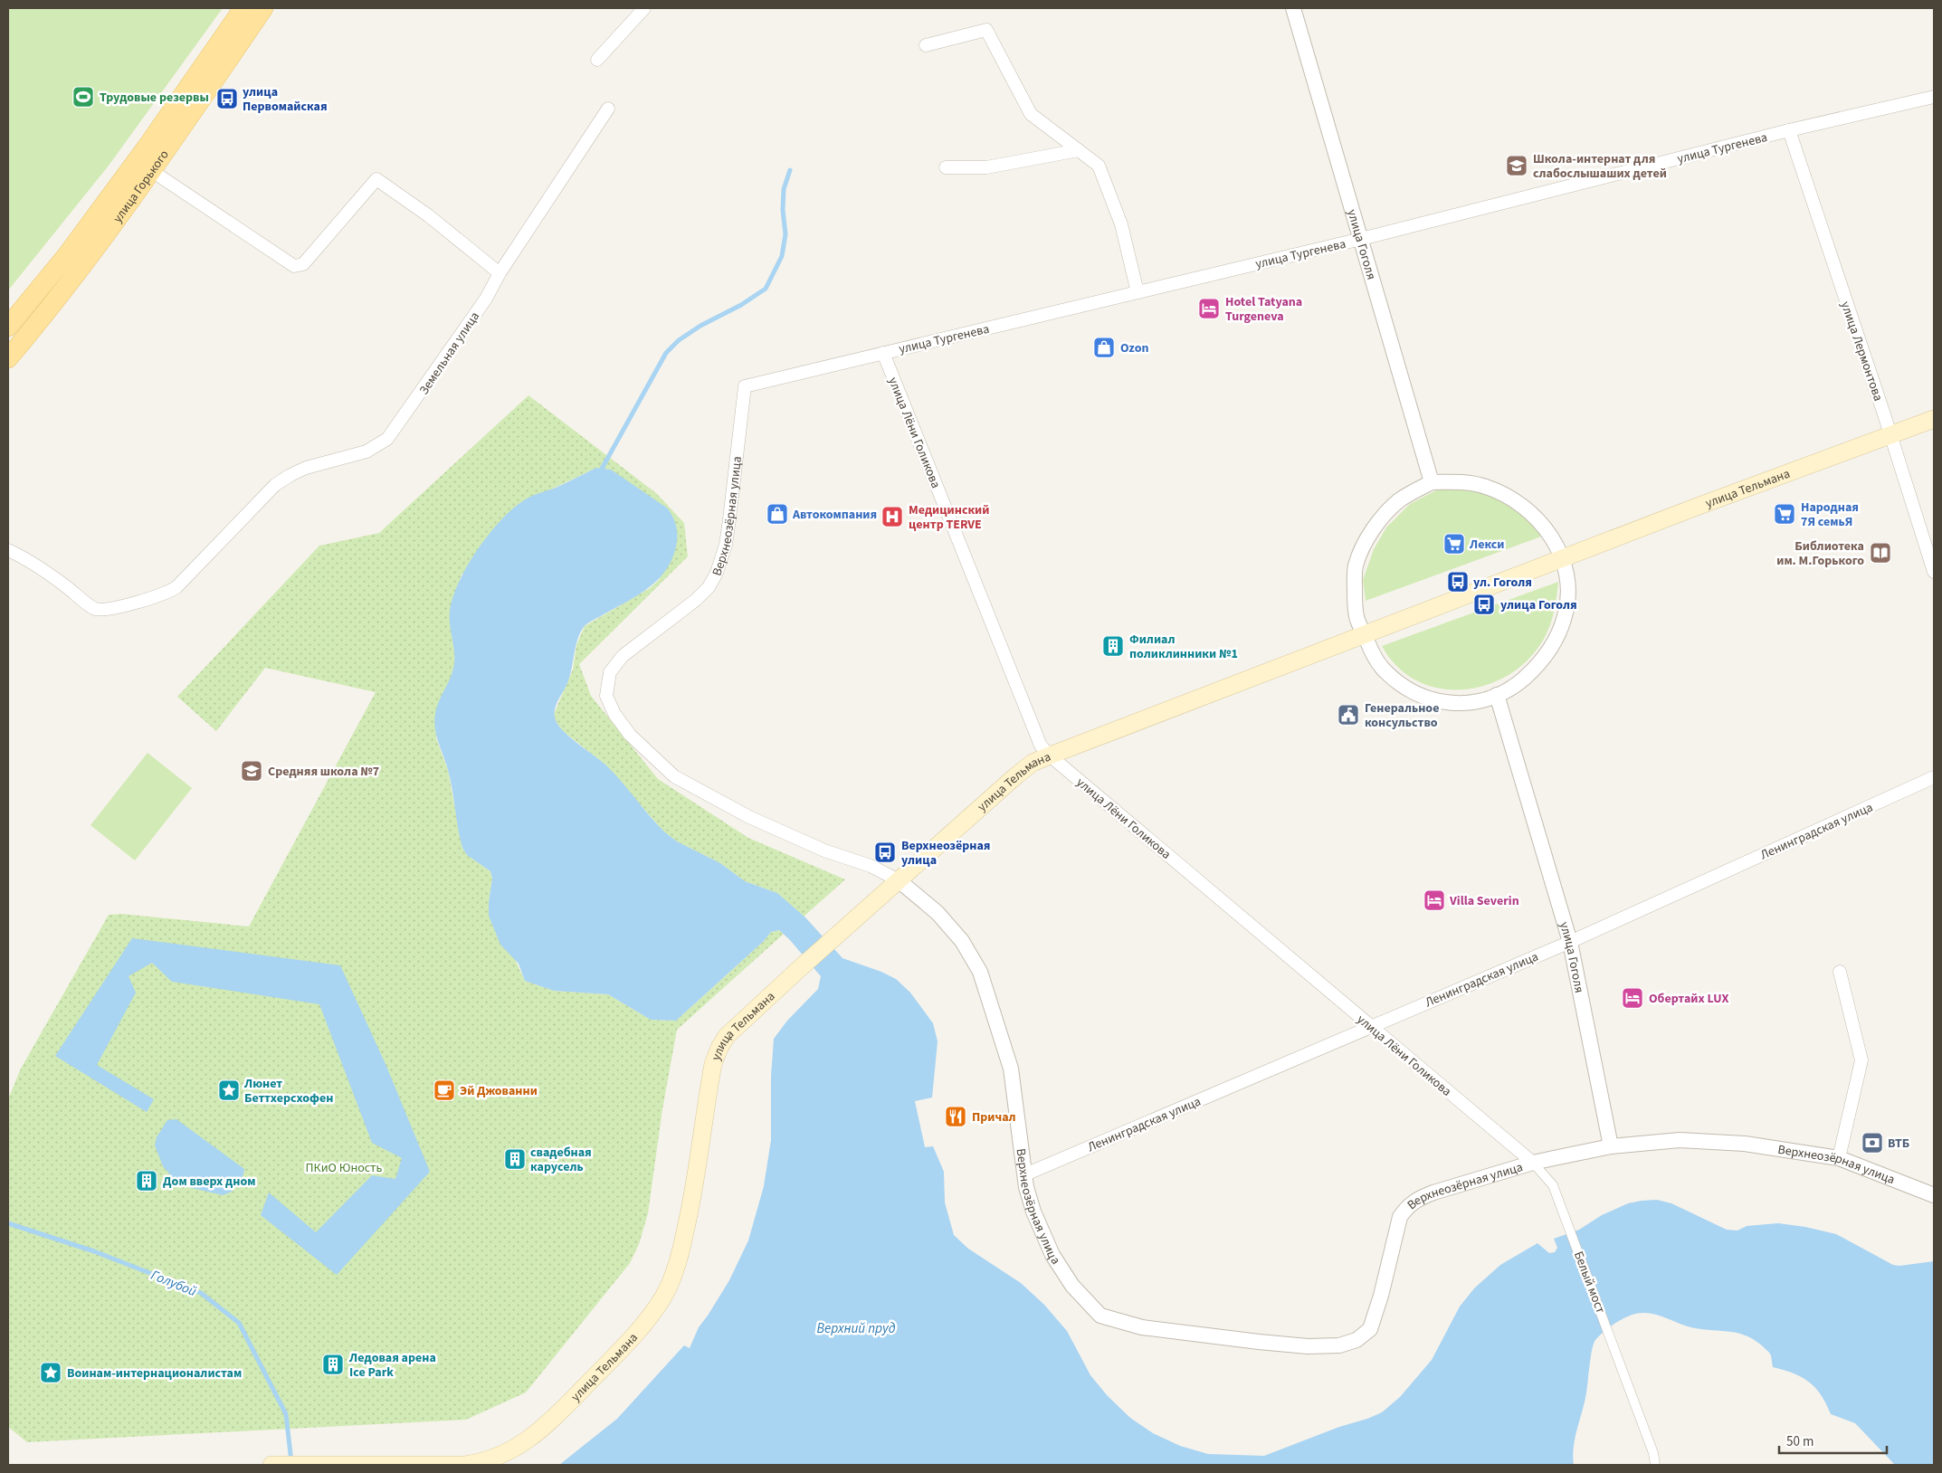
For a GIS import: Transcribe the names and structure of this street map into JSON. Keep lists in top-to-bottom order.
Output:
{
  "streets": {
    "main road": ["улица Горького", "улица Тельмана"],
    "street": [
      "улица Тургенева",
      "улица Гоголя",
      "улица Лермонтова",
      "Земельная улица",
      "улица Лёни Голикова",
      "Верхнеозёрная улица",
      "Ленинградская улица",
      "Белый мост"
    ]
  },
  "crossings": [
    ["улица Тургенева", "улица Гоголя"],
    ["улица Тургенева", "улица Лермонтова"],
    ["улица Тургенева", "улица Лёни Голикова"],
    ["улица Тургенева", "Верхнеозёрная улица"],
    ["улица Гоголя", "Верхнеозёрная улица"],
    ["улица Гоголя", "Ленинградская улица"],
    ["улица Лермонтова", "улица Тельмана"],
    ["улица Лёни Голикова", "улица Тельмана"],
    ["улица Лёни Голикова", "Верхнеозёрная улица"],
    ["улица Лёни Голикова", "Ленинградская улица"],
    ["улица Лёни Голикова", "Белый мост"],
    ["улица Тельмана", "Верхнеозёрная улица"],
    ["Верхнеозёрная улица", "Ленинградская улица"],
    ["Верхнеозёрная улица", "Белый мост"]
  ],
  "water": ["Голубой", "Верхний пруд"],
  "parks": ["ПКиО Юность"],
  "places": {
    "sports": ["Трудовые резервы"],
    "bus stop": [
      "улица Первомайская",
      "ул. Гоголя",
      "улица Гоголя",
      "Верхнеозёрная улица"
    ],
    "school or university": ["Школа-интернат для слабослышаших детей", "Средняя школа №7"],
    "hotel": ["Hotel Tatyana Turgeneva", "Villa Severin", "Обертайх LUX"],
    "shop": ["Ozon", "Автокомпания"],
    "supermarket": ["Народная 7Я семьЯ", "Лекси"],
    "hospital": ["Медицинский центр TERVE"],
    "library": ["Библиотека им. М.Горького"],
    "building": [
      "Филиал поликлинники №1",
      "свадебная карусель",
      "Дом вверх дном",
      "Ледовая арена Ice Park"
    ],
    "public building": ["Генеральное консульство"],
    "place": ["Люнет Беттхерсхофен", "Воинам-интернационалистам"],
    "cafe": ["Эй Джованни"],
    "restaurant": ["Причал"],
    "bank": ["ВТБ"]
  },
  "scale_bar": "50 m"
}
